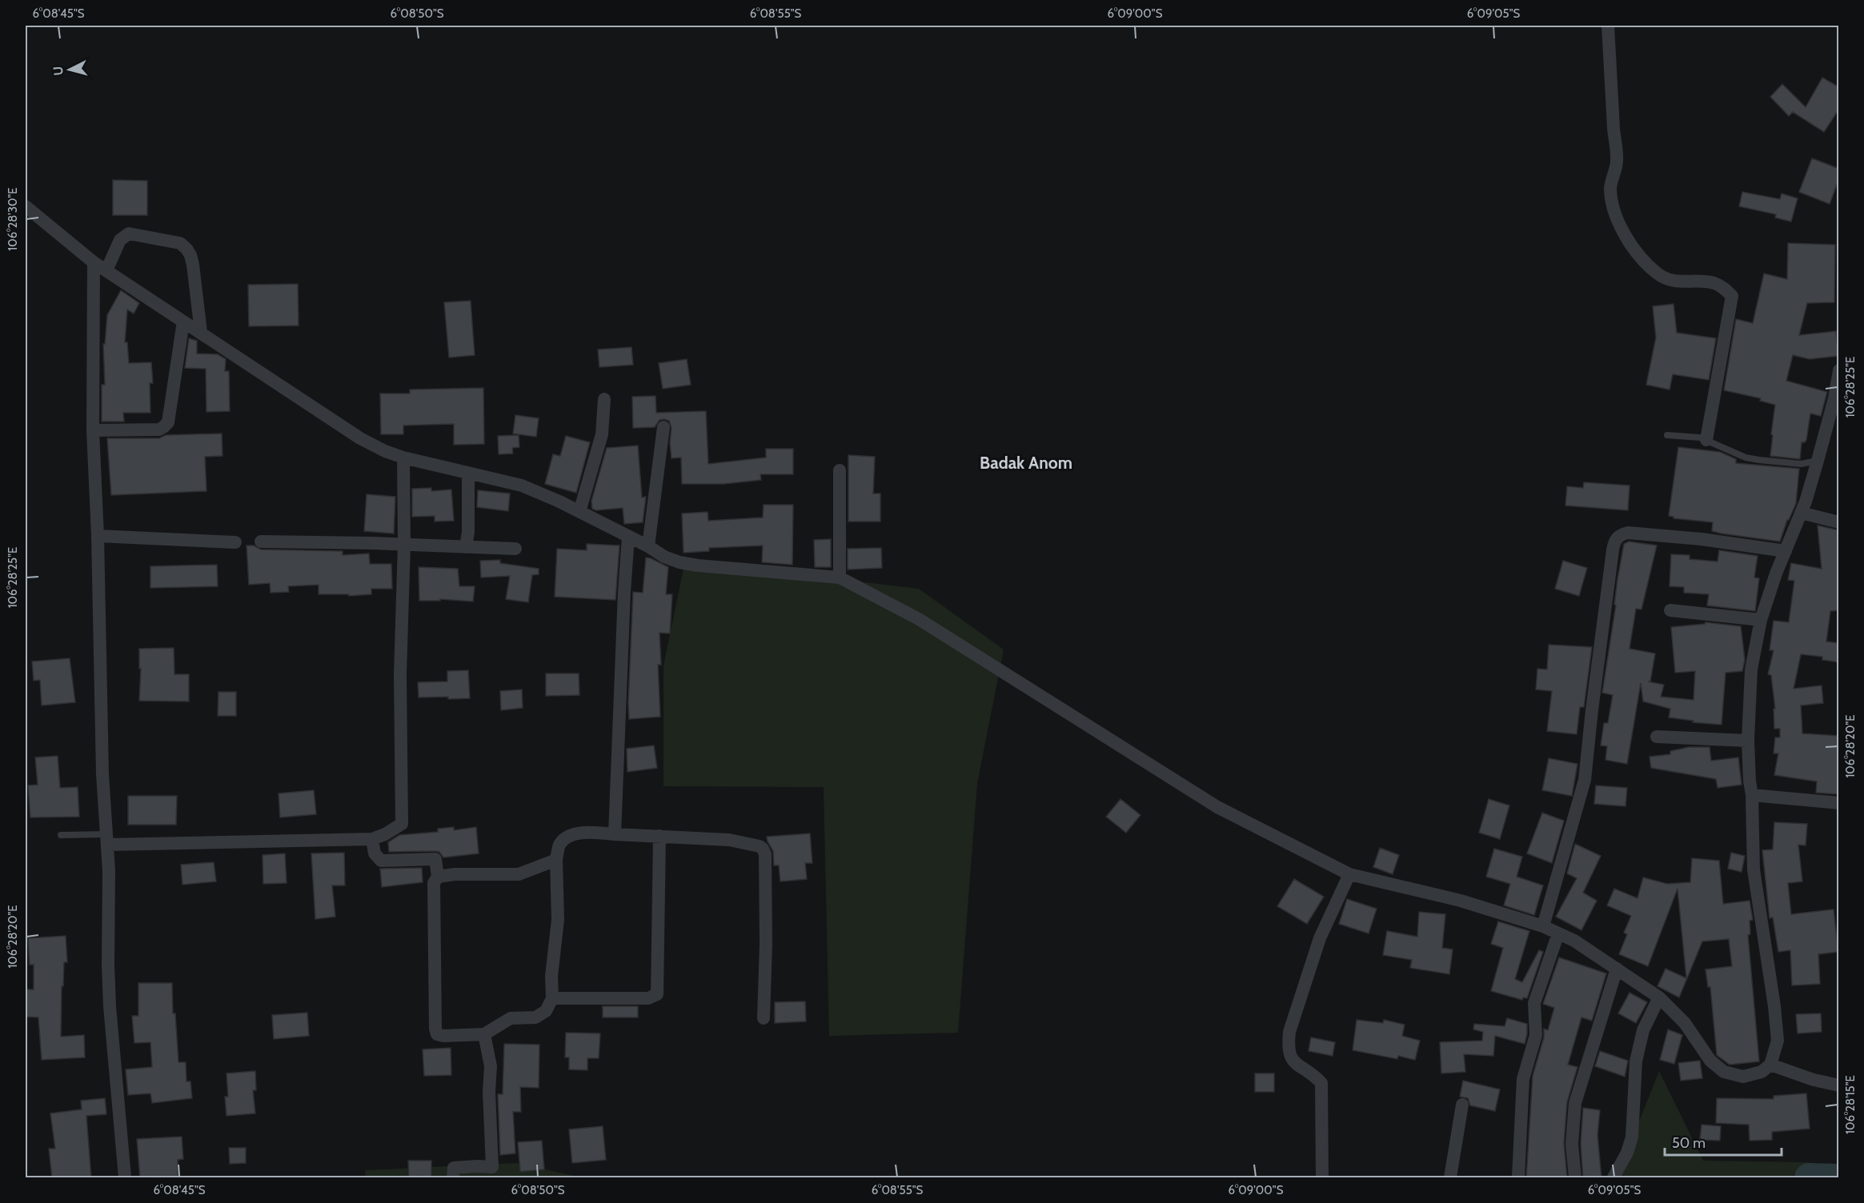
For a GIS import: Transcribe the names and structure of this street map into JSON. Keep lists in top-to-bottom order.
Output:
{
  "districts": ["Badak Anom"],
  "scale_bar": "50 m",
  "north": "left",
  "coordinates": [
    "6°08'45\"S",
    "6°08'50\"S",
    "6°08'55\"S",
    "6°09'00\"S",
    "6°09'05\"S",
    "106°28'30\"E",
    "106°28'25\"E",
    "106°28'20\"E",
    "106°28'15\"E"
  ]
}
